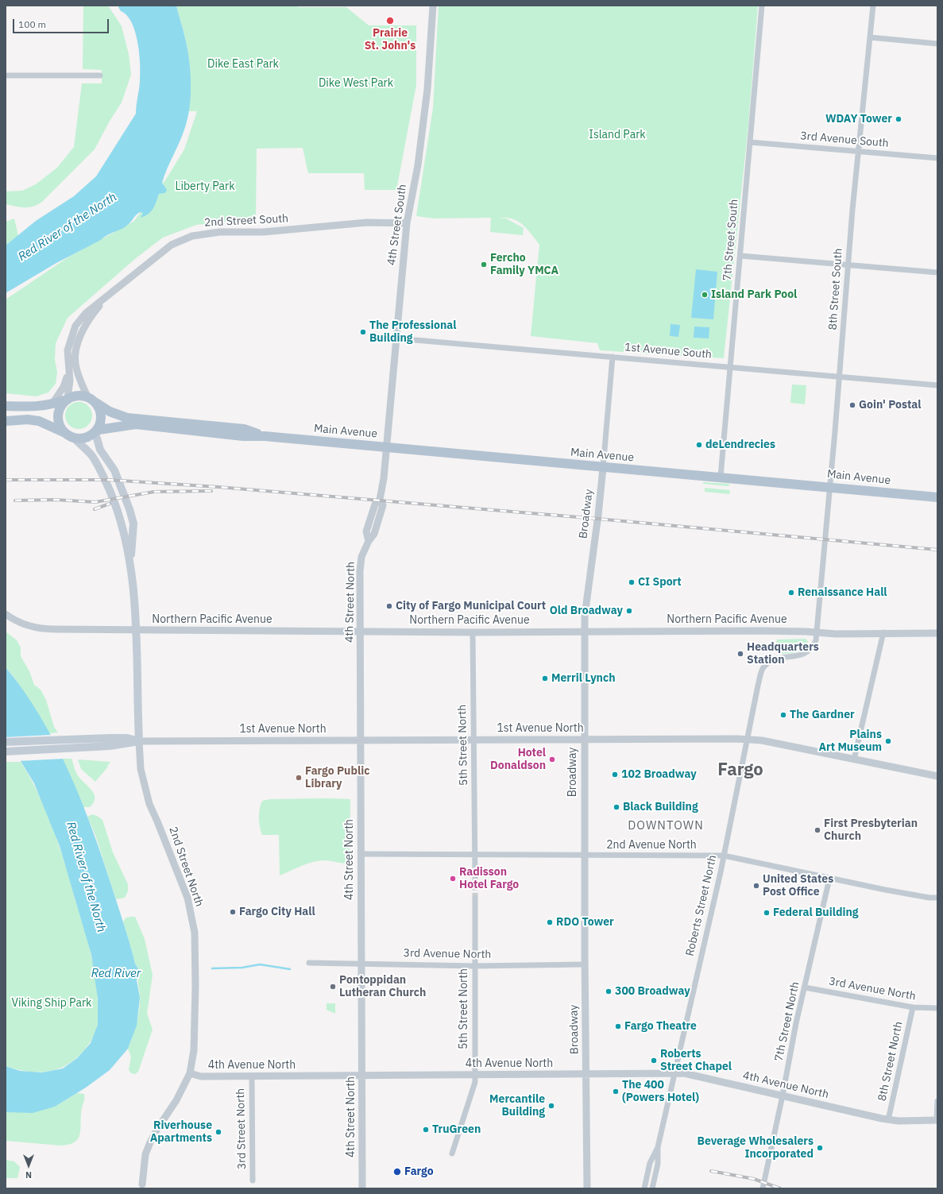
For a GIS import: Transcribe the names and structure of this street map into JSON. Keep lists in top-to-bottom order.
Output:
{
  "streets": {
    "main road": ["Main Avenue", "1st Avenue North", "2nd Street North"],
    "street": [
      "3rd Avenue South",
      "2nd Street South",
      "4th Street South",
      "7th Street South",
      "8th Street South",
      "1st Avenue South",
      "Broadway",
      "4th Street North",
      "Northern Pacific Avenue",
      "5th Street North",
      "2nd Avenue North",
      "Roberts Street North",
      "3rd Avenue North",
      "7th Street North",
      "8th Street North",
      "4th Avenue North",
      "3rd Street North"
    ]
  },
  "crossings": [
    ["3rd Avenue South", "7th Street South"],
    ["3rd Avenue South", "8th Street South"],
    ["2nd Street South", "4th Street South"],
    ["2nd Street South", "Main Avenue"],
    ["2nd Street South", "2nd Street North"],
    ["4th Street South", "1st Avenue South"],
    ["4th Street South", "Main Avenue"],
    ["4th Street South", "4th Street North"],
    ["7th Street South", "1st Avenue South"],
    ["7th Street South", "Main Avenue"],
    ["8th Street South", "1st Avenue South"],
    ["8th Street South", "Main Avenue"],
    ["8th Street South", "Northern Pacific Avenue"],
    ["8th Street South", "Roberts Street North"],
    ["1st Avenue South", "Broadway"],
    ["Main Avenue", "Broadway"],
    ["Main Avenue", "4th Street North"],
    ["Main Avenue", "2nd Street North"],
    ["Broadway", "Northern Pacific Avenue"],
    ["Broadway", "1st Avenue North"],
    ["Broadway", "2nd Avenue North"],
    ["Broadway", "3rd Avenue North"],
    ["Broadway", "4th Avenue North"],
    ["4th Street North", "Northern Pacific Avenue"],
    ["4th Street North", "1st Avenue North"],
    ["4th Street North", "2nd Avenue North"],
    ["4th Street North", "3rd Avenue North"],
    ["4th Street North", "4th Avenue North"],
    ["Northern Pacific Avenue", "5th Street North"],
    ["Northern Pacific Avenue", "2nd Street North"],
    ["Northern Pacific Avenue", "Roberts Street North"],
    ["1st Avenue North", "5th Street North"],
    ["1st Avenue North", "2nd Street North"],
    ["1st Avenue North", "Roberts Street North"],
    ["5th Street North", "2nd Avenue North"],
    ["5th Street North", "3rd Avenue North"],
    ["5th Street North", "4th Avenue North"],
    ["2nd Avenue North", "Roberts Street North"],
    ["2nd Avenue North", "7th Street North"],
    ["2nd Street North", "4th Avenue North"],
    ["Roberts Street North", "4th Avenue North"],
    ["3rd Avenue North", "7th Street North"],
    ["3rd Avenue North", "8th Street North"],
    ["7th Street North", "4th Avenue North"],
    ["8th Street North", "4th Avenue North"],
    ["4th Avenue North", "3rd Street North"]
  ],
  "districts": ["Fargo", "DOWNTOWN"],
  "water": ["Red River of the North", "Red River"],
  "parks": [
    "Dike East Park",
    "Dike West Park",
    "Island Park",
    "Liberty Park",
    "Viking Ship Park"
  ],
  "places": [
    "Prairie St. John's",
    "WDAY Tower",
    "Fercho Family YMCA",
    "Island Park Pool",
    "The Professional Building",
    "Goin' Postal",
    "deLendrecies",
    "CI Sport",
    "Renaissance Hall",
    "City of Fargo Municipal Court",
    "Old Broadway",
    "Headquarters Station",
    "Merril Lynch",
    "The Gardner",
    "Plains Art Museum",
    "Hotel Donaldson",
    "102 Broadway",
    "Fargo Public Library",
    "Black Building",
    "First Presbyterian Church",
    "Radisson Hotel Fargo",
    "United States Post Office",
    "Fargo City Hall",
    "Federal Building",
    "RDO Tower",
    "Pontoppidan Lutheran Church",
    "300 Broadway",
    "Fargo Theatre",
    "Roberts Street Chapel",
    "The 400 (Powers Hotel)",
    "Mercantile Building",
    "TruGreen",
    "Riverhouse Apartments",
    "Beverage Wholesalers Incorporated",
    "Fargo"
  ],
  "scale_bar": "100 m",
  "north": "bottom"
}
